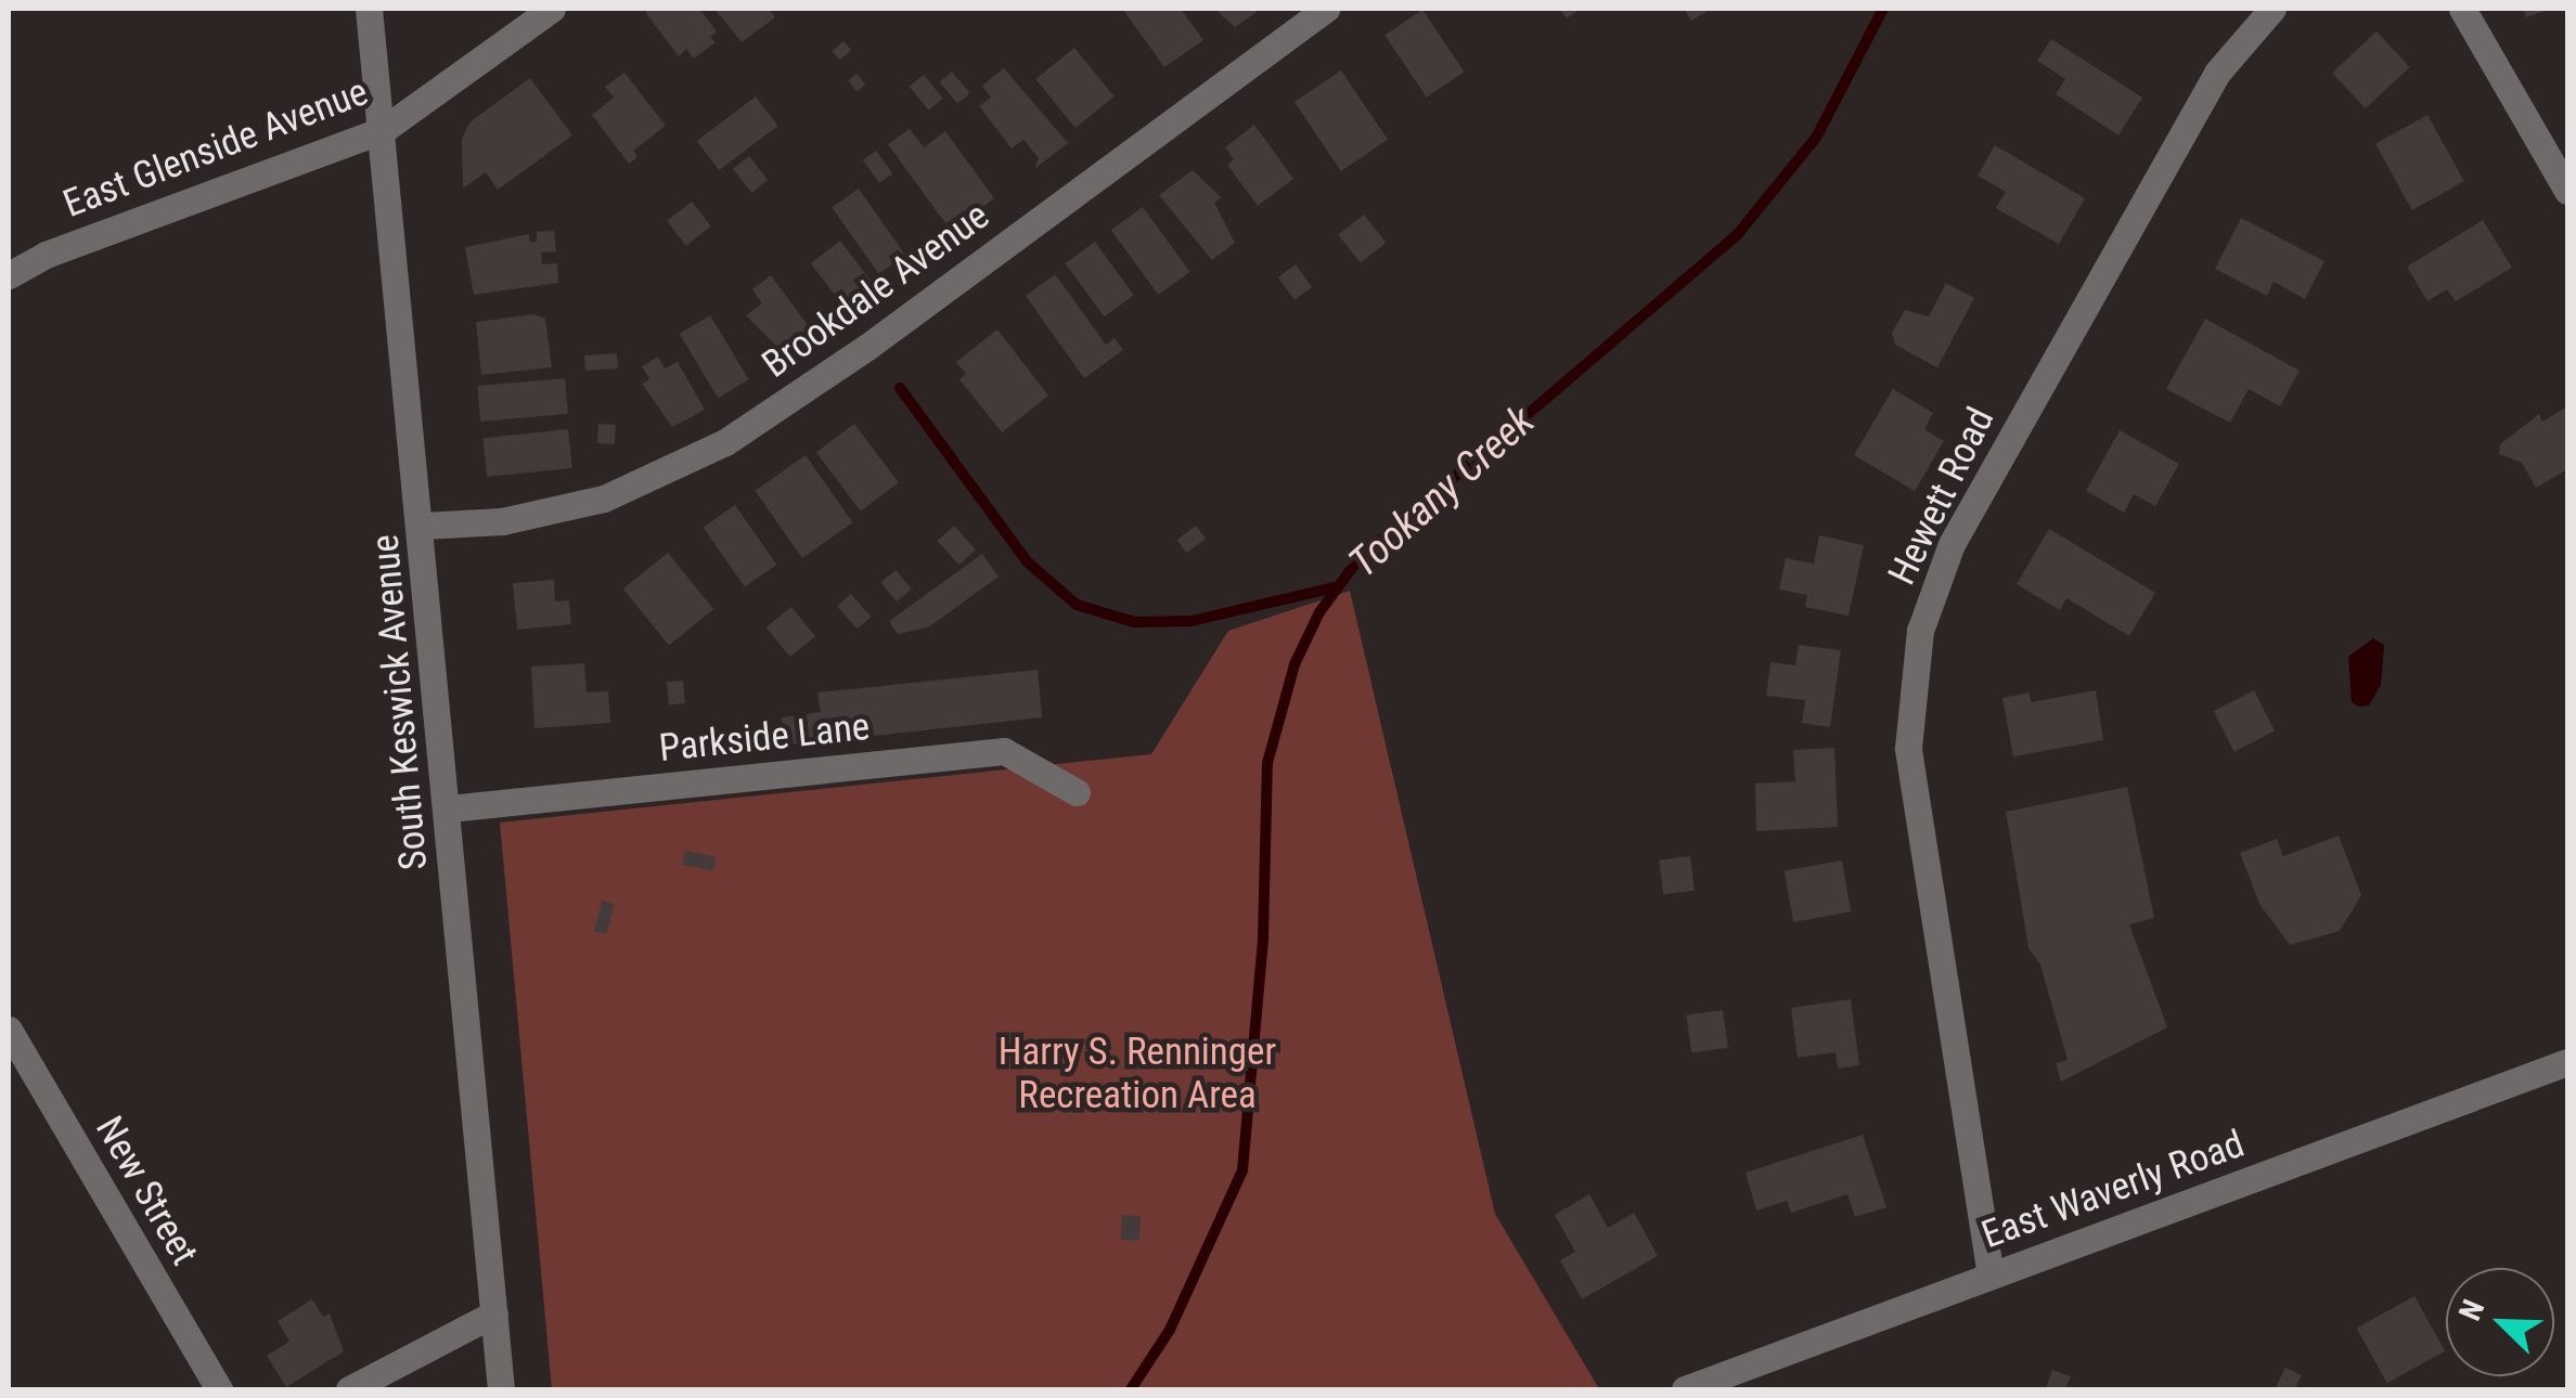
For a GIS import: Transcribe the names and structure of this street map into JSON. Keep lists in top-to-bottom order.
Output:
{
  "streets": {
    "street": [
      "East Glenside Avenue",
      "Brookdale Avenue",
      "Hewett Road",
      "South Keswick Avenue",
      "Parkside Lane",
      "East Waverly Road",
      "New Street"
    ]
  },
  "crossings": [
    ["East Glenside Avenue", "South Keswick Avenue"],
    ["Brookdale Avenue", "South Keswick Avenue"],
    ["Hewett Road", "East Waverly Road"],
    ["South Keswick Avenue", "Parkside Lane"]
  ],
  "water": ["Tookany Creek"],
  "parks": ["Harry S. Renninger Recreation Area"],
  "north": "top left"
}
